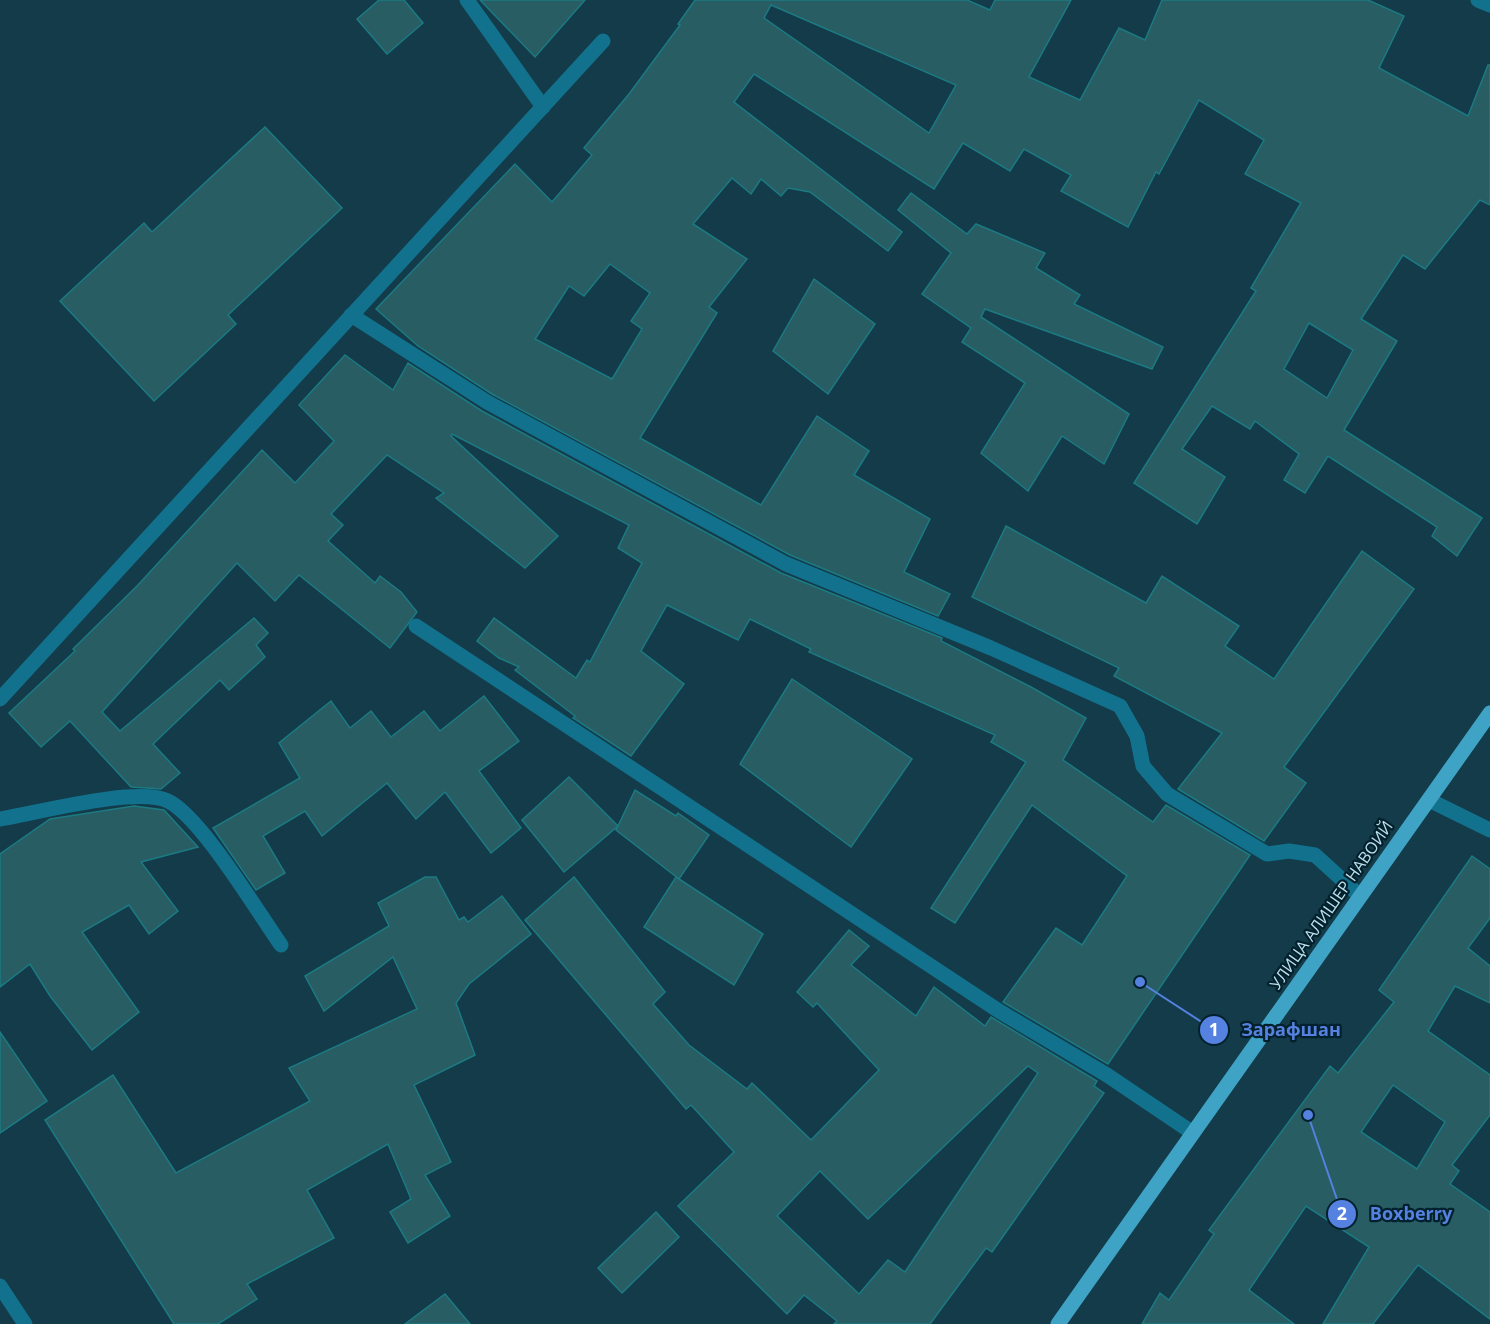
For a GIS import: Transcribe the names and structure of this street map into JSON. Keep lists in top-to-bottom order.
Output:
{
  "streets": {
    "main road": ["УЛИЦА АЛИШЕР НАВОИЙ"]
  },
  "places": ["Зарафшан", "Boxberry"]
}
